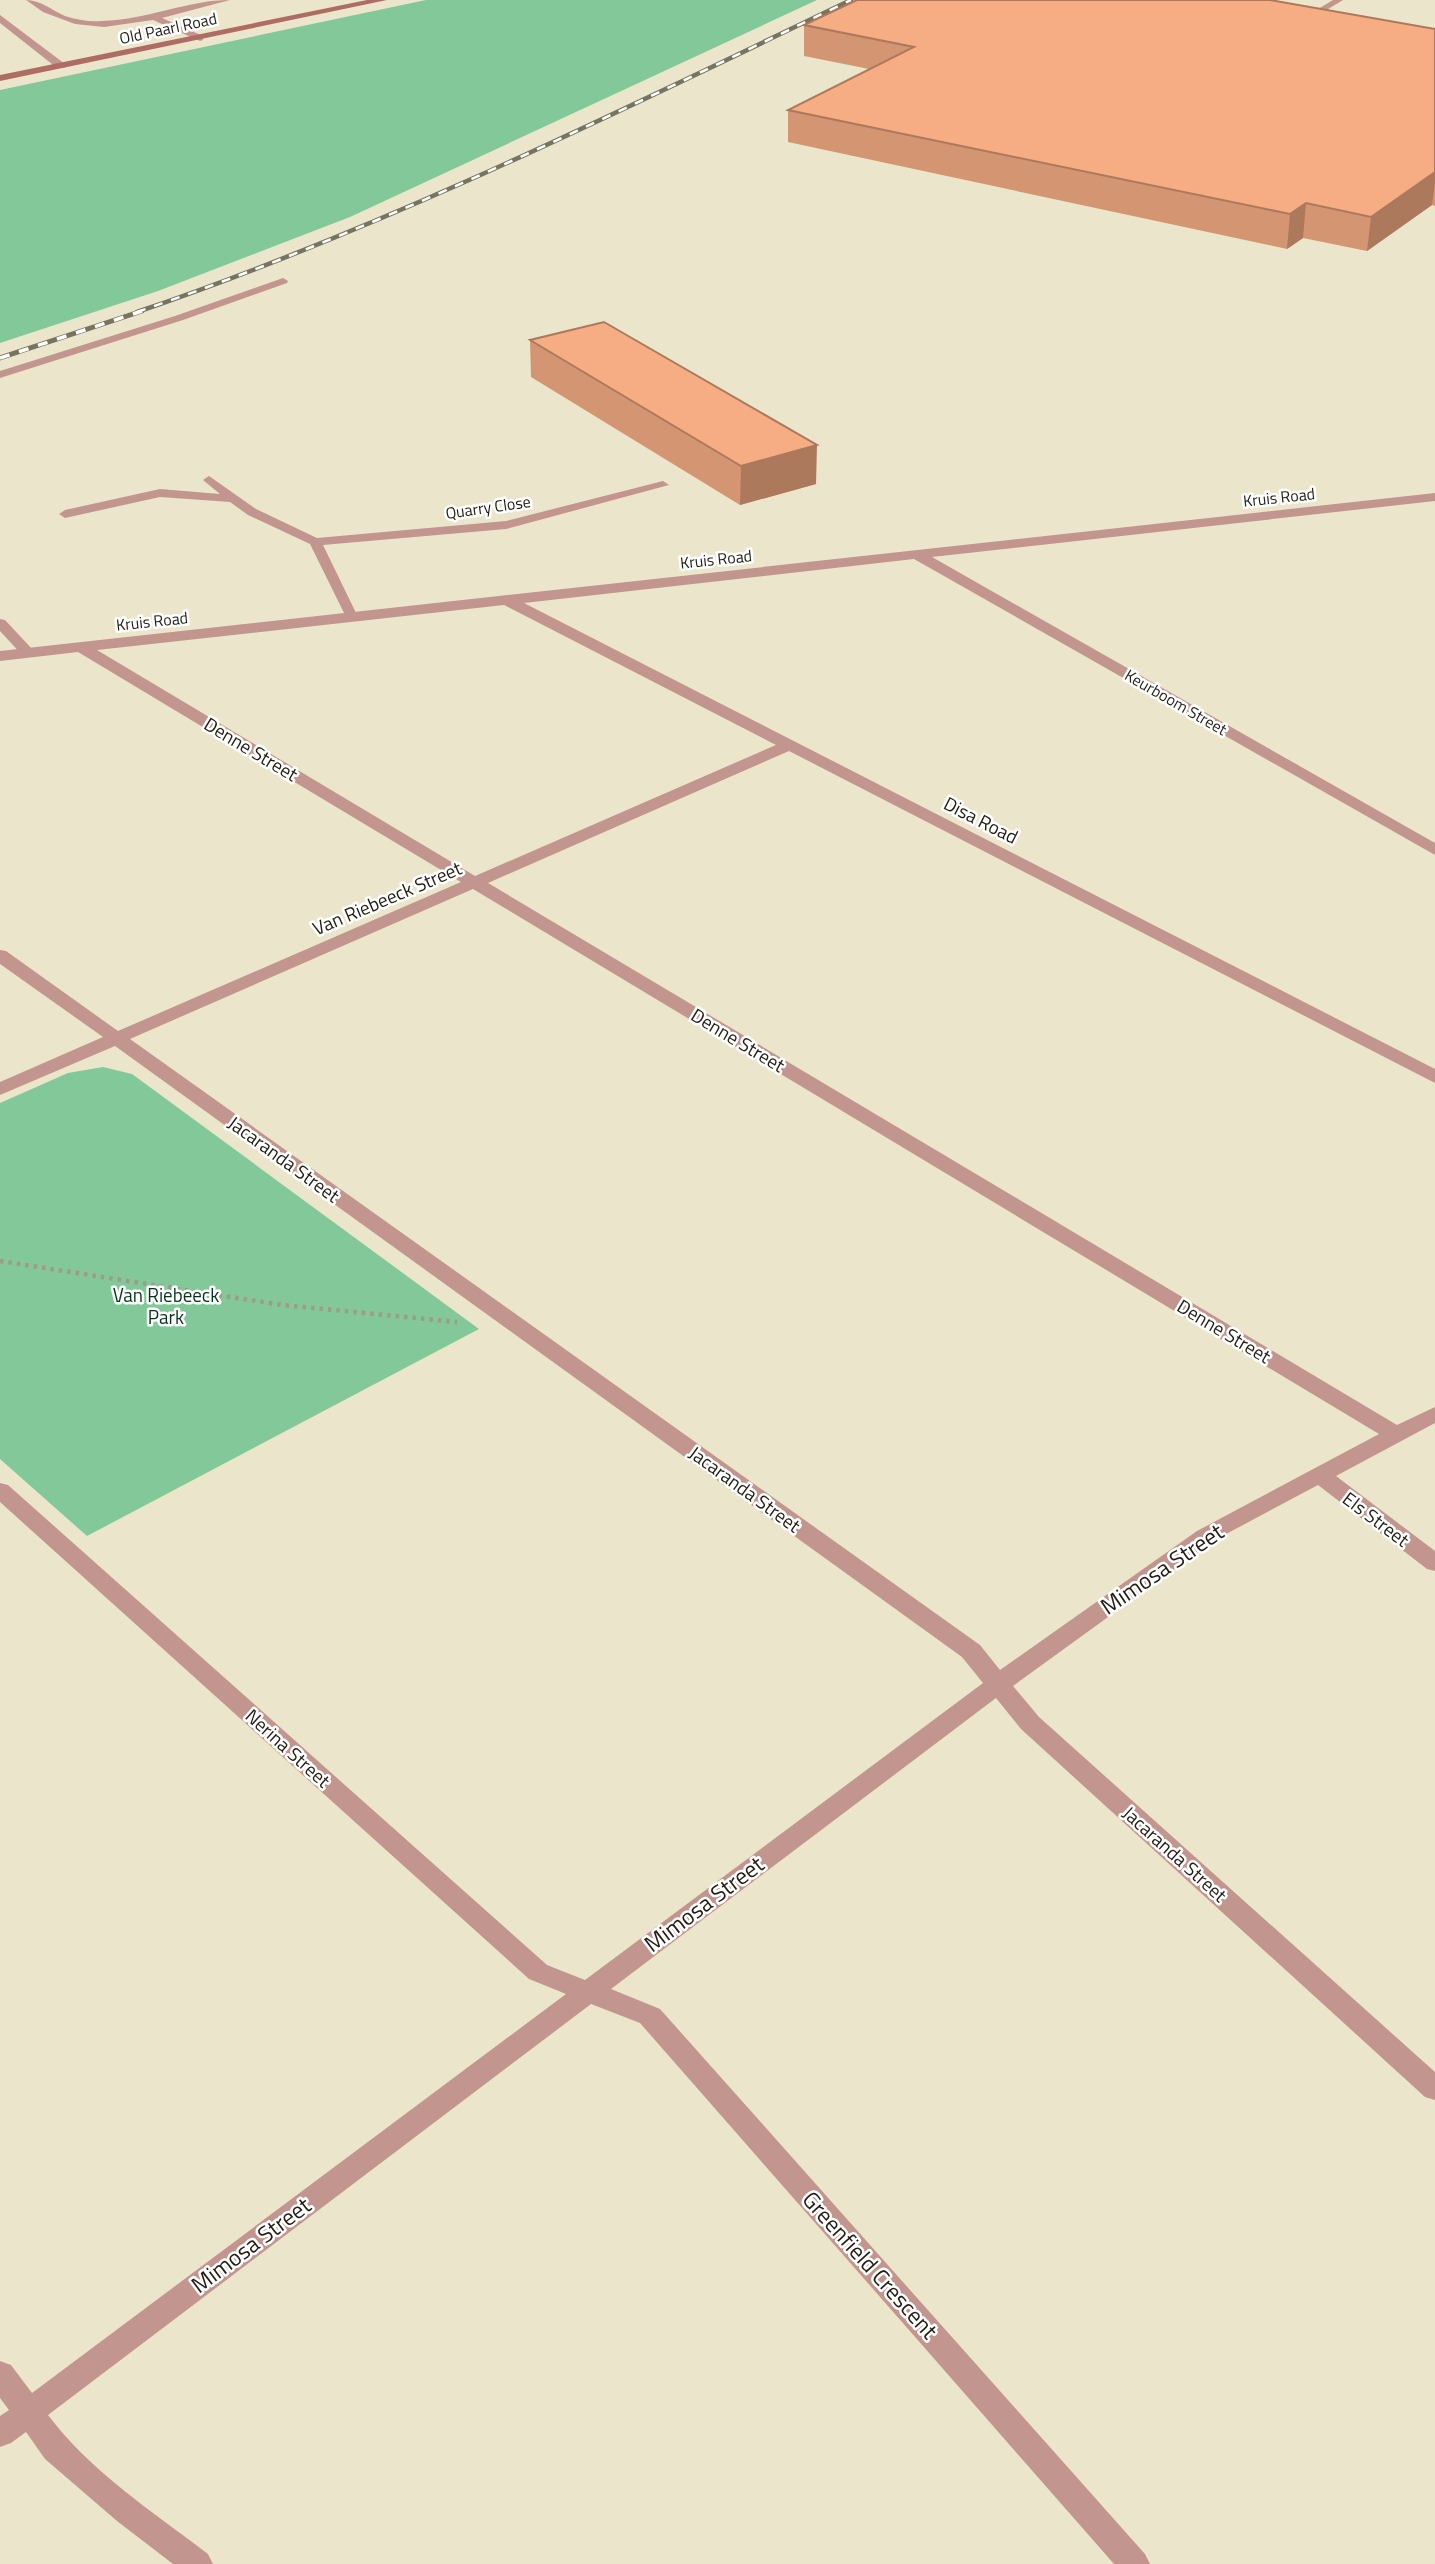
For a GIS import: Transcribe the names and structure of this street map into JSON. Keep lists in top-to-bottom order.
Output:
{
  "streets": {
    "main road": ["Old Paarl Road"],
    "street": [
      "Kruis Road",
      "Keurboom Street",
      "Denne Street",
      "Disa Road",
      "Van Riebeeck Street",
      "Jacaranda Street",
      "Els Street",
      "Mimosa Street",
      "Nerina Street",
      "Greenfield Crescent"
    ],
    "lane": ["Quarry Close"]
  },
  "crossings": [
    ["Kruis Road", "Keurboom Street"],
    ["Kruis Road", "Denne Street"],
    ["Kruis Road", "Disa Road"],
    ["Denne Street", "Van Riebeeck Street"],
    ["Denne Street", "Mimosa Street"],
    ["Disa Road", "Van Riebeeck Street"],
    ["Van Riebeeck Street", "Jacaranda Street"],
    ["Jacaranda Street", "Mimosa Street"],
    ["Els Street", "Mimosa Street"],
    ["Mimosa Street", "Nerina Street"],
    ["Mimosa Street", "Greenfield Crescent"],
    ["Nerina Street", "Greenfield Crescent"]
  ],
  "parks": ["Van Riebeeck Park"]
}
